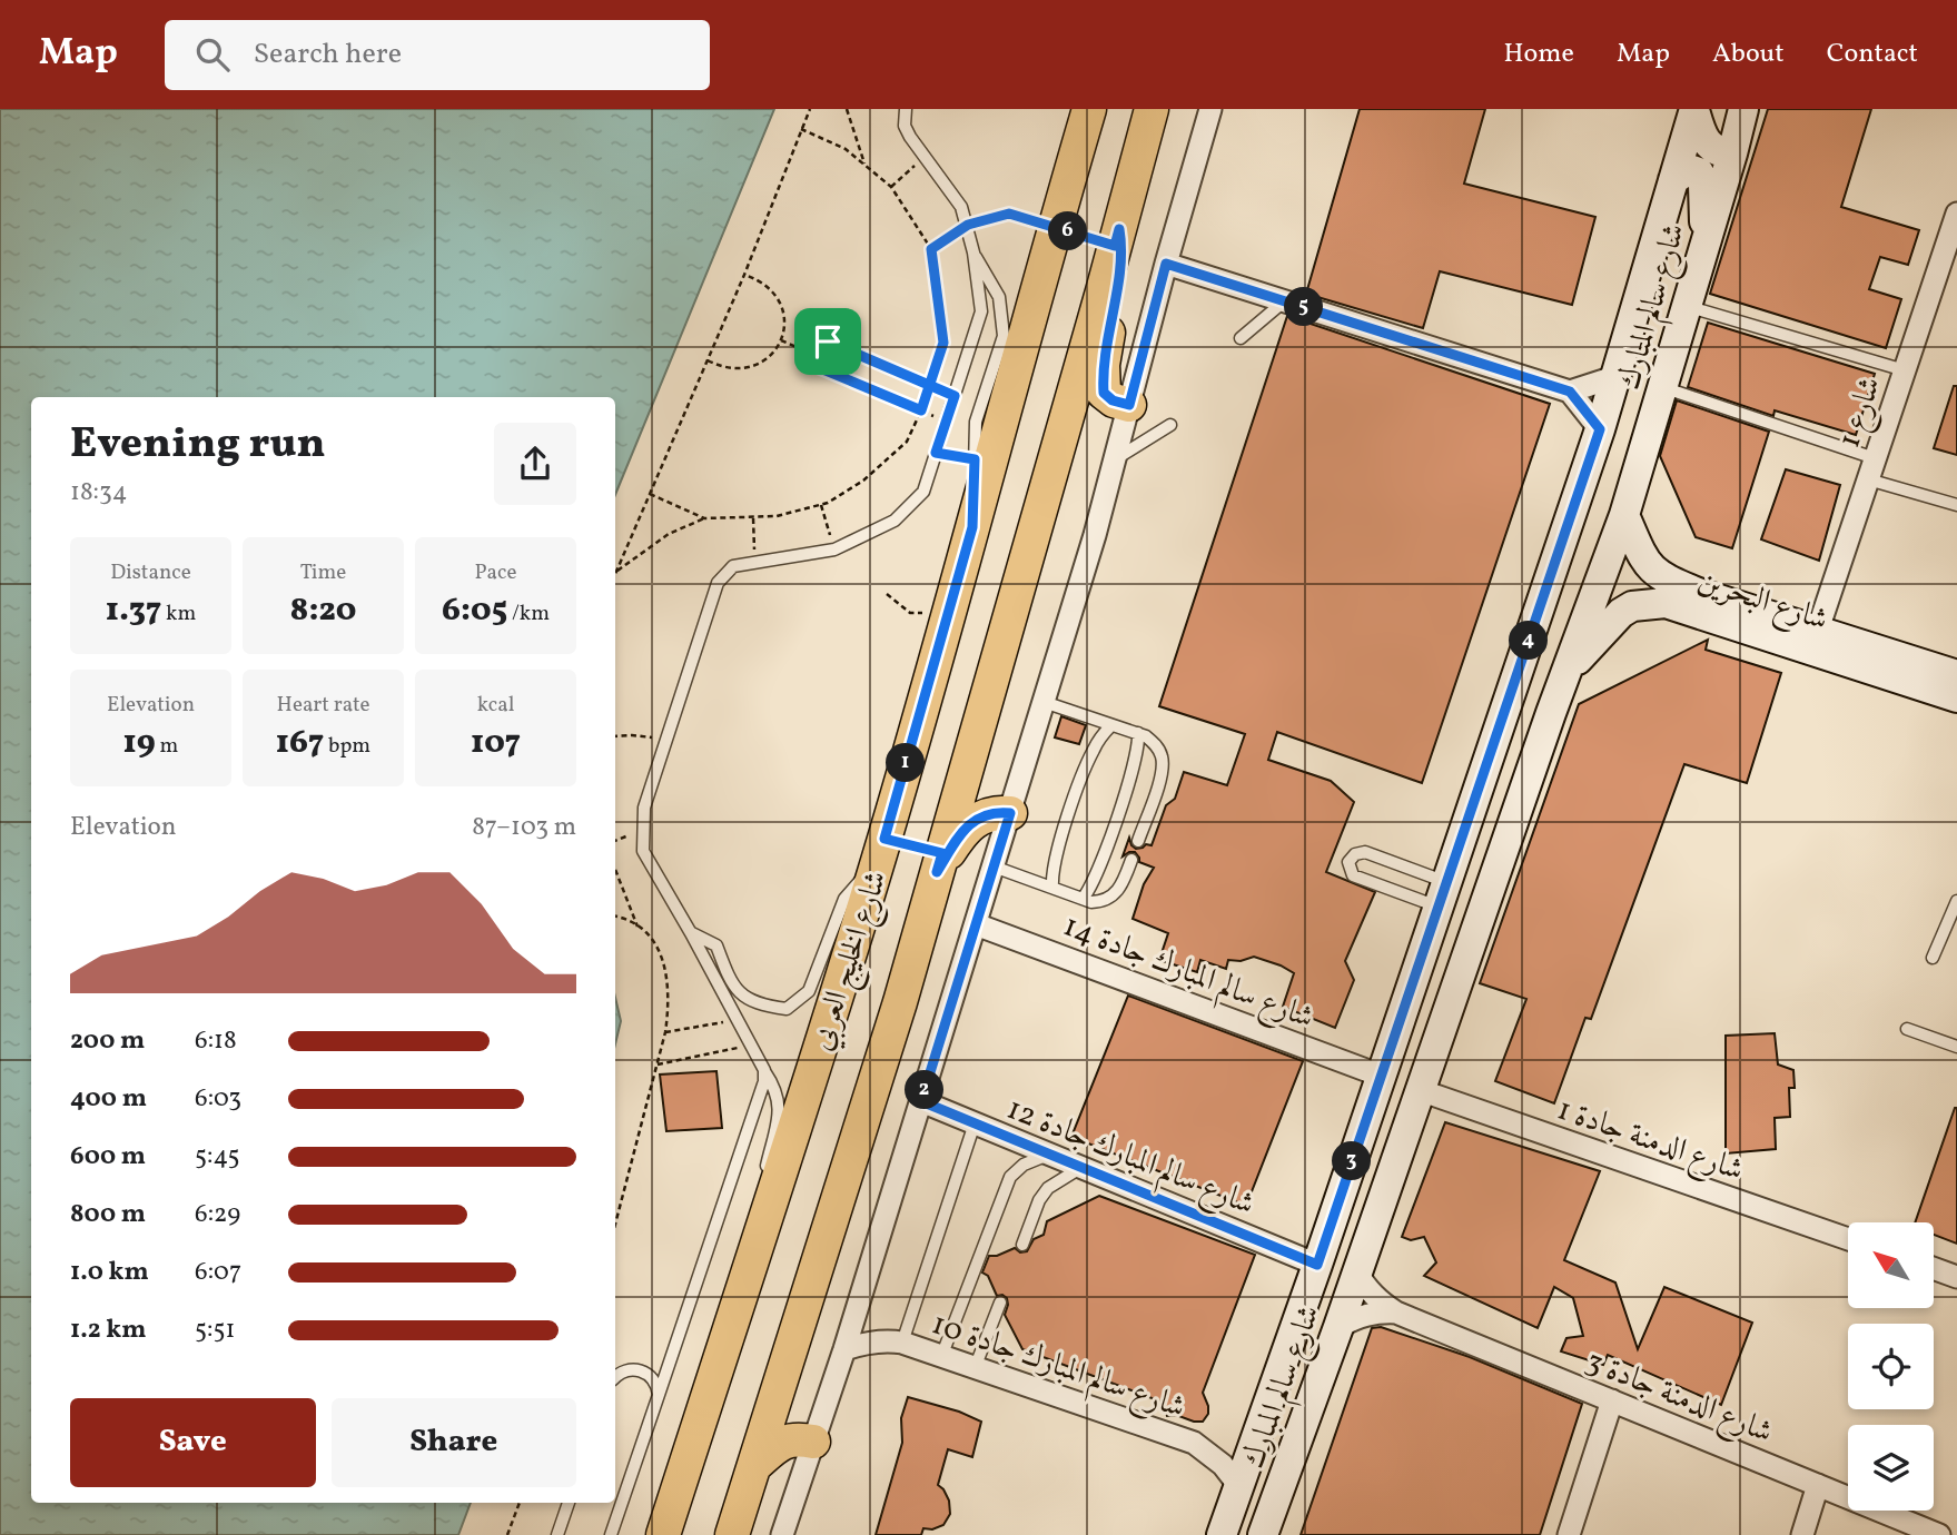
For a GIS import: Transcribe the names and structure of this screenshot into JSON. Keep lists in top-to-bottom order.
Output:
{
  "streets": {
    "main road": ["شارع سالم المبارك", "شارع البحرين", "شارع الخليج العربي"],
    "street": [
      "شارع 1",
      "شارع سالم المبارك جادة 14",
      "شارع الدمنة جادة 1",
      "شارع سالم المبارك جادة 12",
      "شارع سالم المبارك جادة 10",
      "شارع الدمنة جادة 3"
    ]
  },
  "crossings": [
    ["شارع سالم المبارك", "شارع البحرين"],
    ["شارع سالم المبارك", "شارع سالم المبارك جادة 14"],
    ["شارع سالم المبارك", "شارع الدمنة جادة 1"],
    ["شارع سالم المبارك", "شارع سالم المبارك جادة 12"],
    ["شارع سالم المبارك", "شارع سالم المبارك جادة 10"],
    ["شارع سالم المبارك", "شارع الدمنة جادة 3"],
    ["شارع 1", "شارع البحرين"]
  ],
  "north": "top left",
  "page": {
    "header": "Map",
    "search": "Search here",
    "nav": [
      "Home",
      "Map",
      "About",
      "Contact"
    ],
    "pins": [
      "6",
      "5",
      "4",
      "1",
      "2",
      "3"
    ],
    "heading": ["Evening run", "18:34"],
    "stats": [
      ["Distance", "1.37 km"],
      ["Time", "8:20"],
      ["Pace", "6:05 /km"],
      ["Elevation", "19 m"],
      ["Heart rate", "167 bpm"],
      ["kcal", "107"]
    ],
    "chart": ["Elevation", "87–103 m"],
    "list": [
      {
        "name": "200 m",
        "note": "6:18"
      },
      {
        "name": "400 m",
        "note": "6:03"
      },
      {
        "name": "600 m",
        "note": "5:45"
      },
      {
        "name": "800 m",
        "note": "6:29"
      },
      {
        "name": "1.0 km",
        "note": "6:07"
      },
      {
        "name": "1.2 km",
        "note": "5:51"
      }
    ],
    "buttons": ["Save", "Share"]
  }
}
